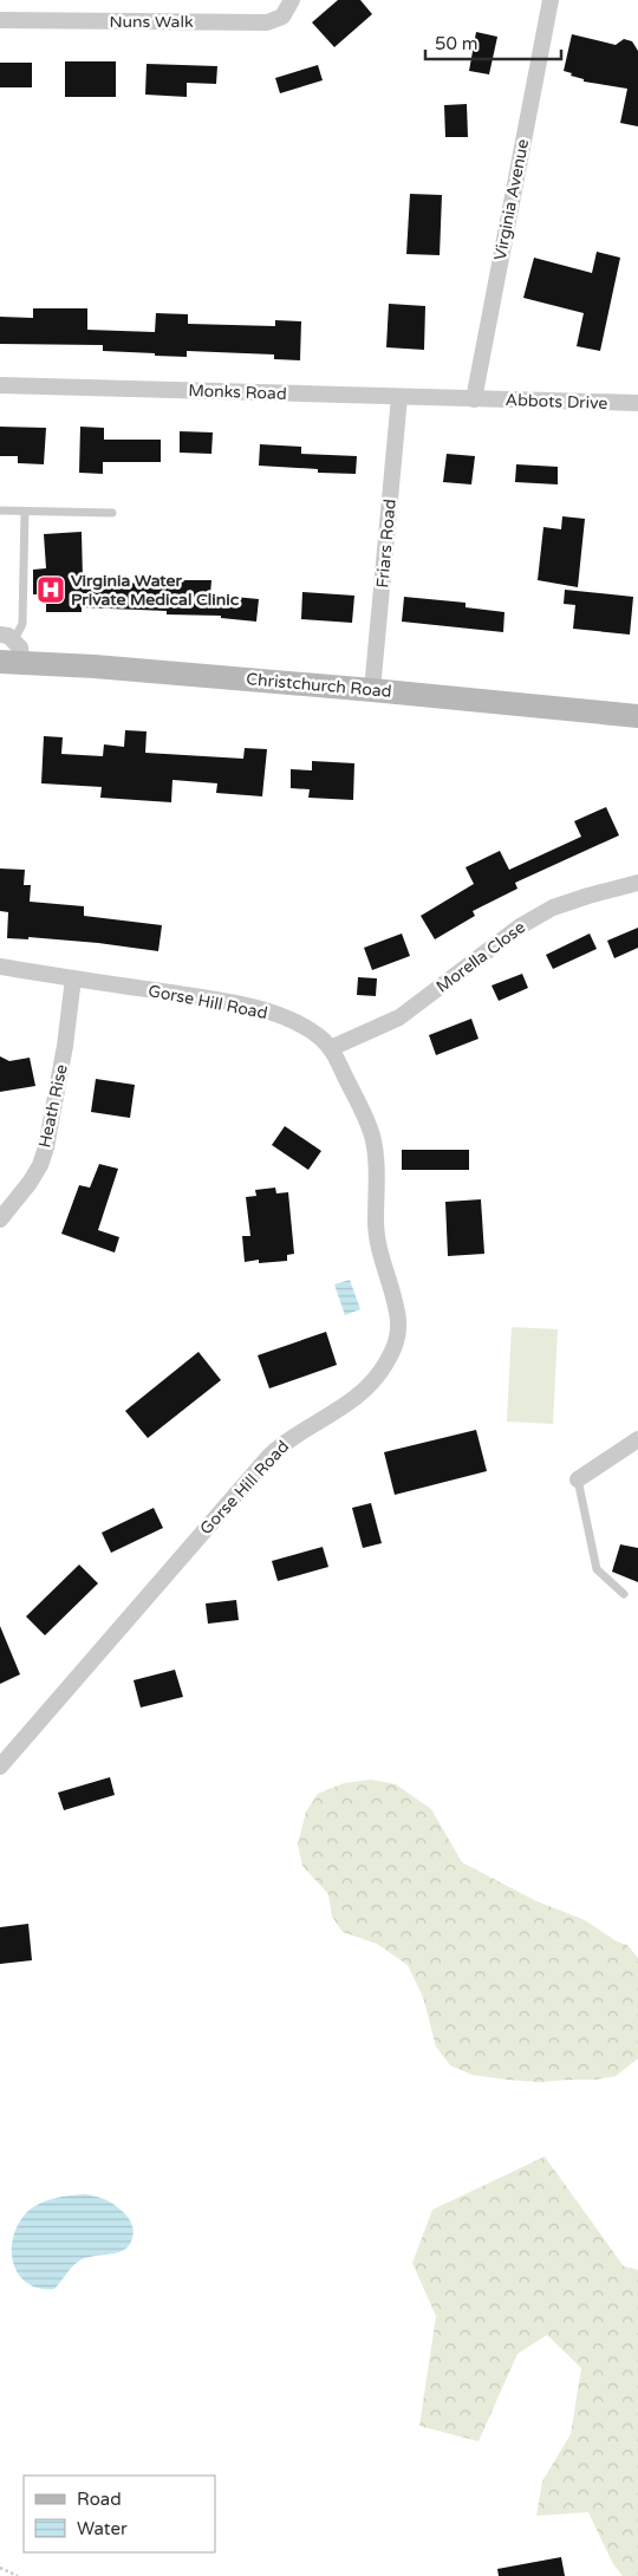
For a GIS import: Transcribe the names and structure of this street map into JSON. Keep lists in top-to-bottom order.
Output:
{
  "streets": {
    "main road": ["Christchurch Road"],
    "street": [
      "Nuns Walk",
      "Virginia Avenue",
      "Monks Road",
      "Abbots Drive",
      "Friars Road",
      "Morella Close",
      "Gorse Hill Road",
      "Heath Rise"
    ]
  },
  "crossings": [
    ["Virginia Avenue", "Monks Road"],
    ["Virginia Avenue", "Abbots Drive"],
    ["Monks Road", "Abbots Drive"],
    ["Monks Road", "Friars Road"],
    ["Friars Road", "Christchurch Road"],
    ["Morella Close", "Gorse Hill Road"],
    ["Gorse Hill Road", "Heath Rise"]
  ],
  "places": {
    "hospital": ["Virginia Water Private Medical Clinic"]
  },
  "legend": ["Road", "Water"],
  "scale_bar": "50 m"
}
